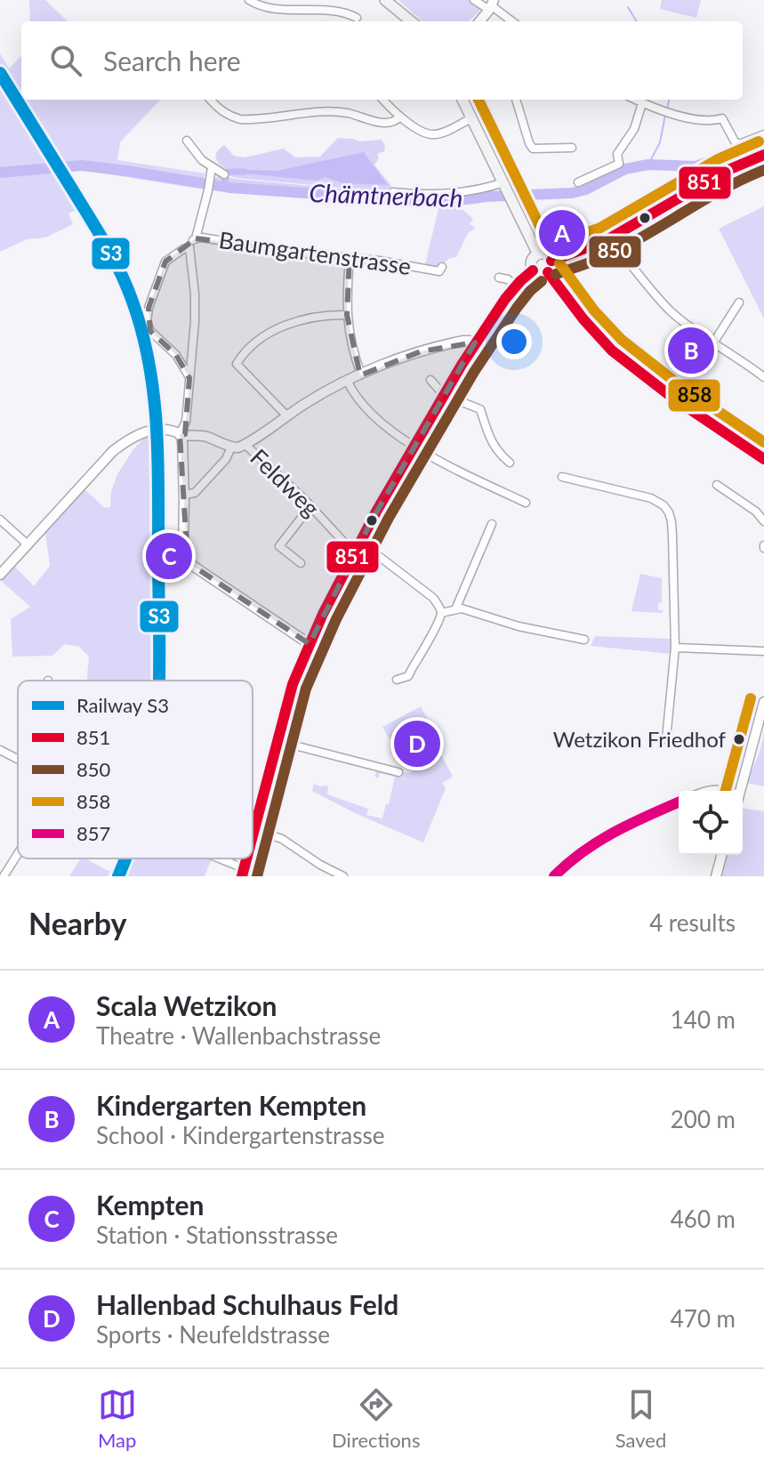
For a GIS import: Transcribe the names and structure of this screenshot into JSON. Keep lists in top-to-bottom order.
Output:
{
  "streets": {
    "street": ["Baumgartenstrasse", "Feldweg"]
  },
  "water": ["Chämtnerbach"],
  "places": ["Wetzikon Friedhof"],
  "lines": [
    "rail line S3",
    "transit line 858",
    "transit line 851",
    "transit line 850",
    "transit line 857"
  ],
  "legend": [
    "Railway S3",
    "851",
    "850",
    "858",
    "857"
  ],
  "page": {
    "search": "Search here",
    "pins": [
      "A",
      "B",
      "C",
      "D"
    ],
    "heading": ["Nearby", "4 results"],
    "list": [
      {
        "mark": "A",
        "name": "Scala Wetzikon",
        "note": "Theatre · Wallenbachstrasse",
        "value": "140 m"
      },
      {
        "mark": "B",
        "name": "Kindergarten Kempten",
        "note": "School · Kindergartenstrasse",
        "value": "200 m"
      },
      {
        "mark": "C",
        "name": "Kempten",
        "note": "Station · Stationsstrasse",
        "value": "460 m"
      },
      {
        "mark": "D",
        "name": "Hallenbad Schulhaus Feld",
        "note": "Sports · Neufeldstrasse",
        "value": "470 m"
      }
    ],
    "nav": ["Map", "Directions", "Saved"]
  }
}
